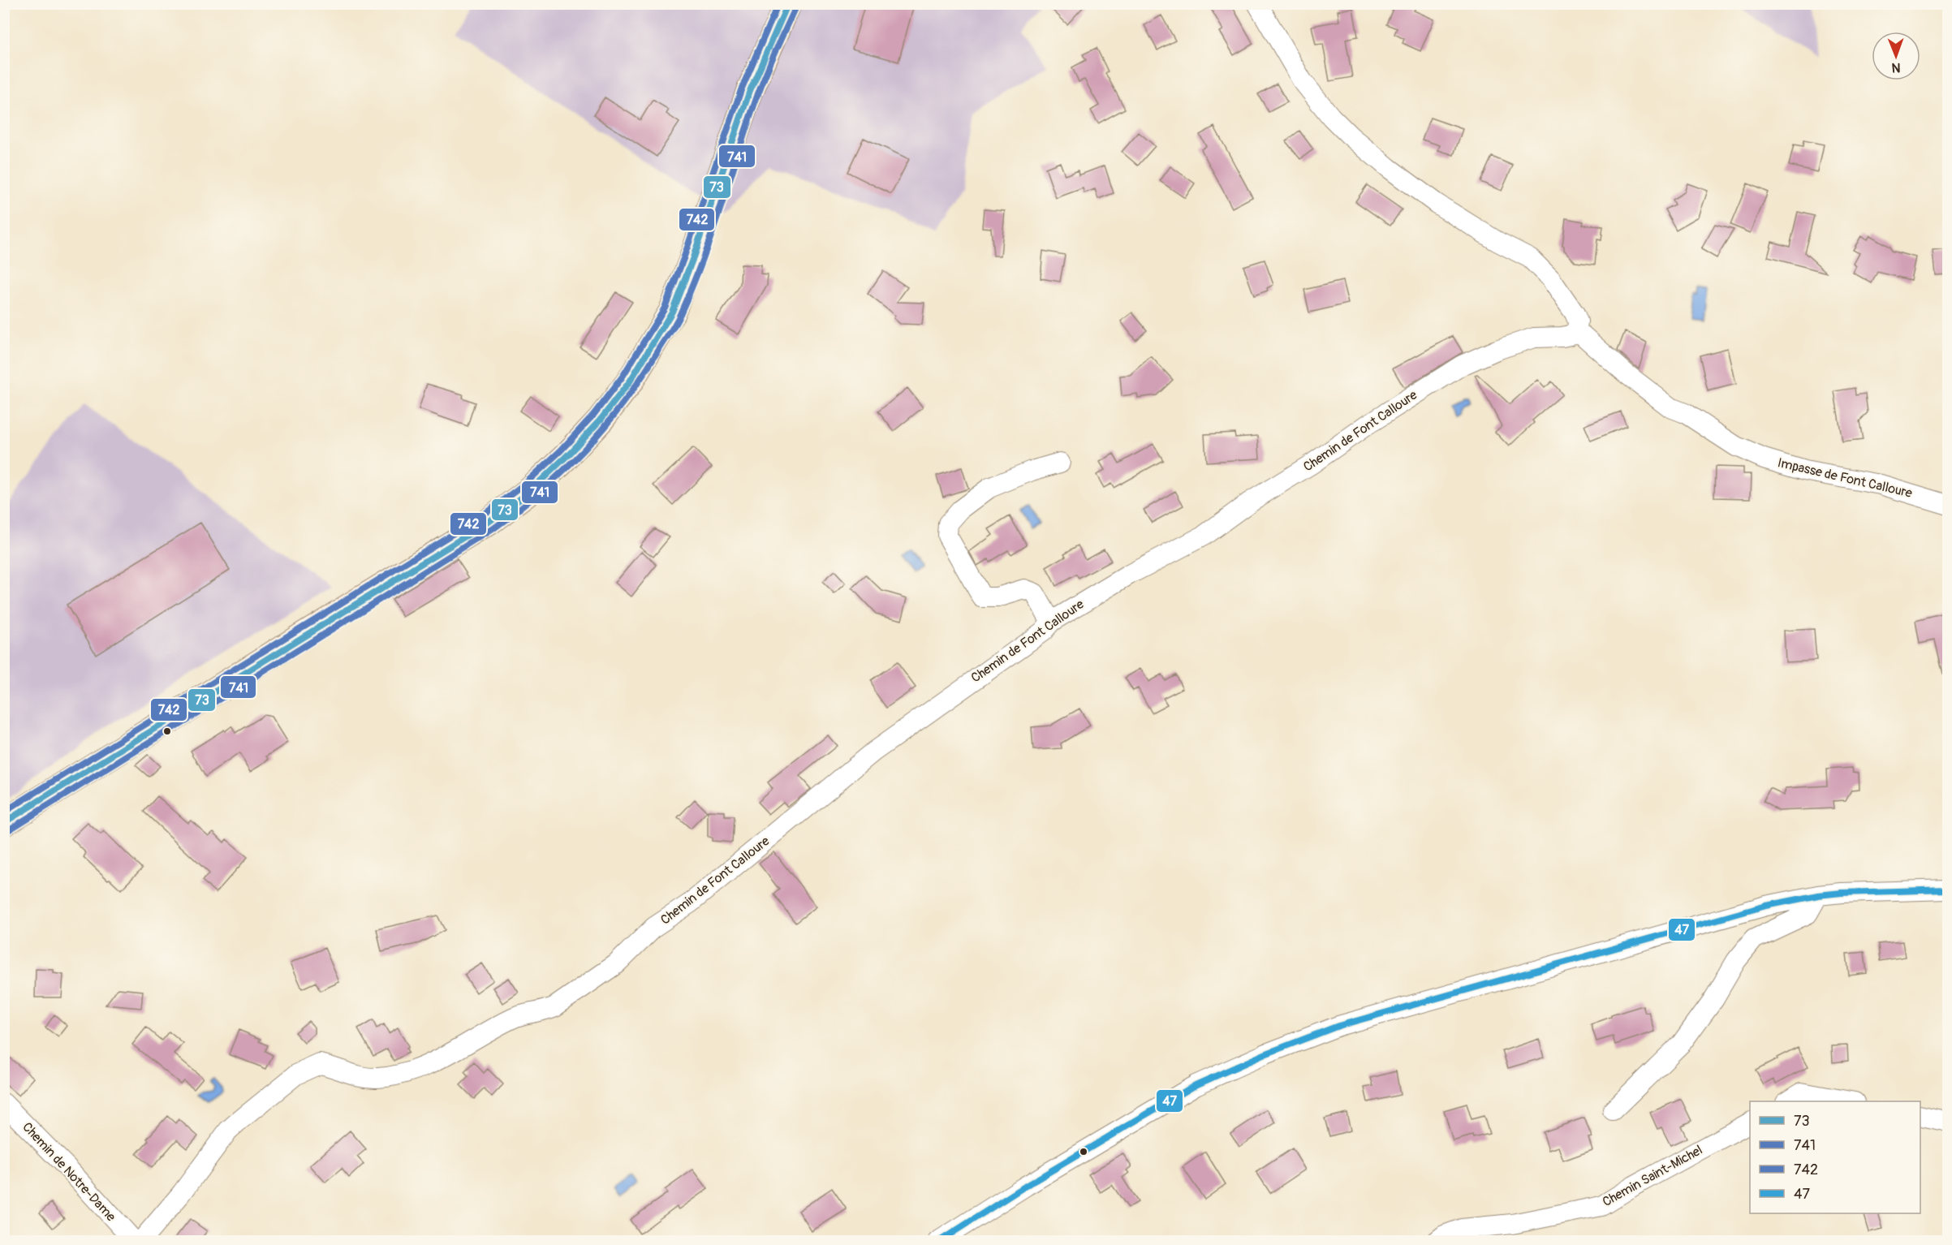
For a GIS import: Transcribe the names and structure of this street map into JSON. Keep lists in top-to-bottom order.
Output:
{
  "streets": {
    "street": [
      "Chemin de Font Calloure",
      "Impasse de Font Calloure",
      "Chemin de Notre-Dame",
      "Chemin Saint-Michel"
    ]
  },
  "crossings": [
    ["Chemin de Font Calloure", "Impasse de Font Calloure"]
  ],
  "lines": [
    "transit line 73",
    "transit line 742",
    "transit line 741",
    "transit line 47"
  ],
  "legend": [
    "73",
    "741",
    "742",
    "47"
  ],
  "north": "bottom"
}
